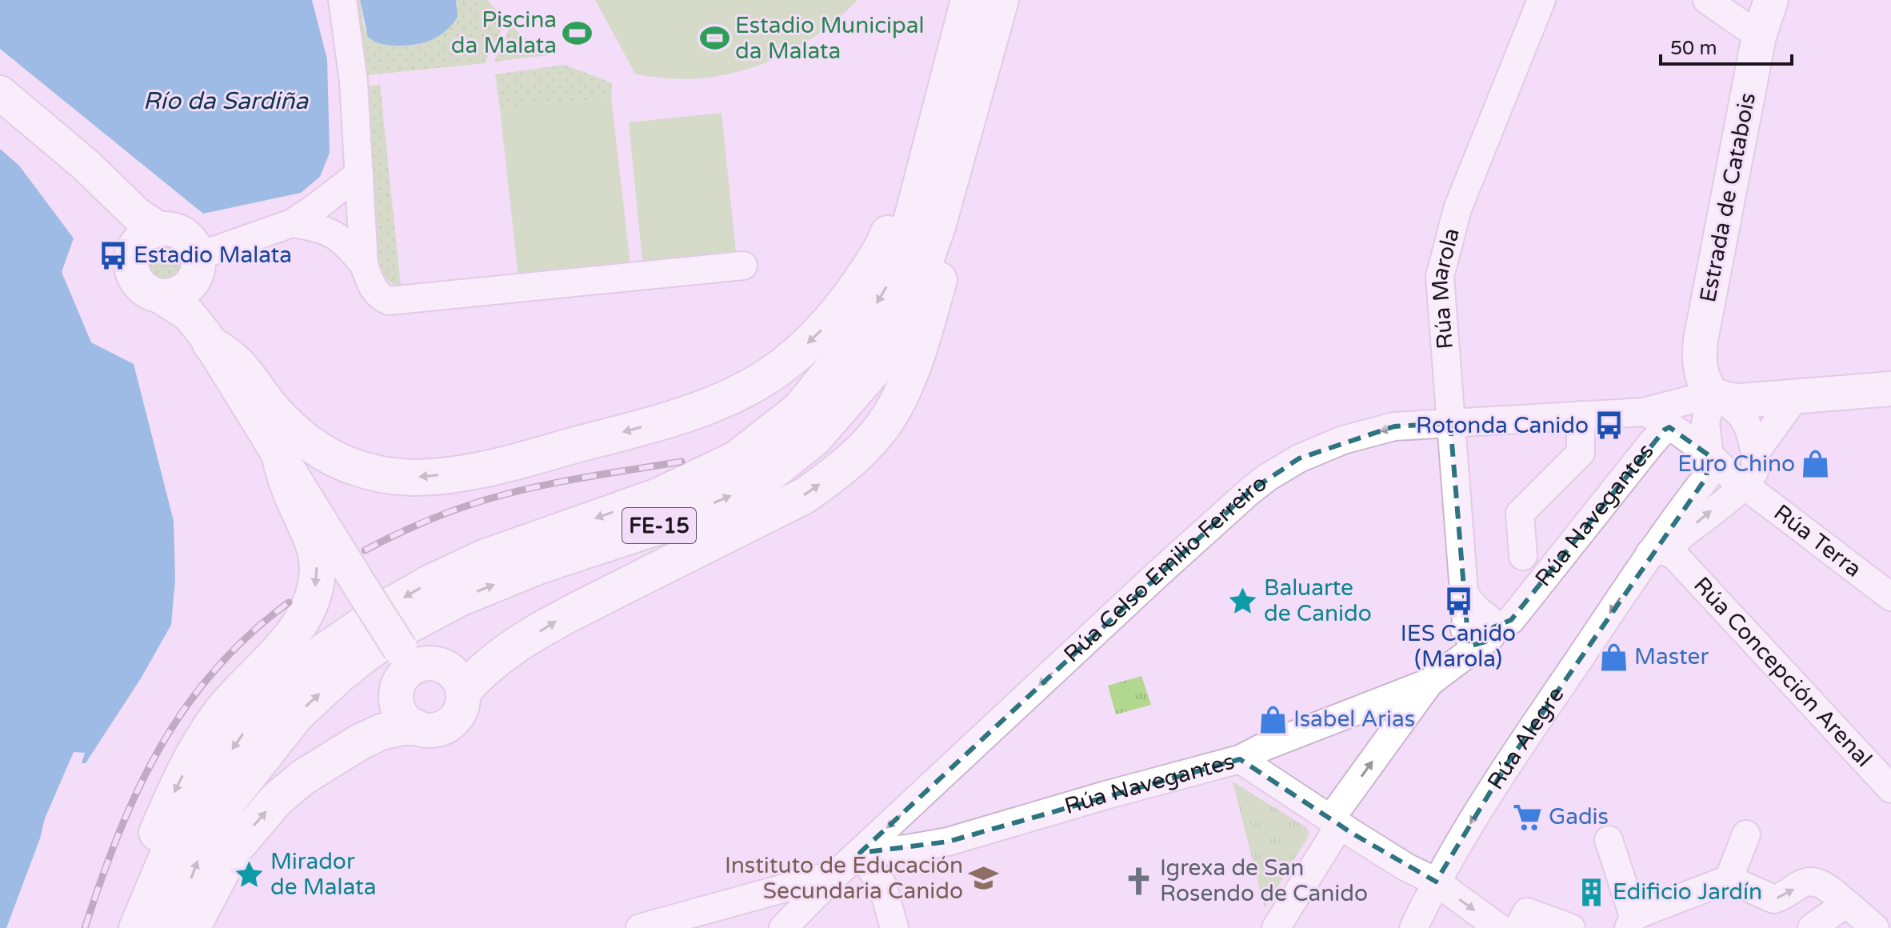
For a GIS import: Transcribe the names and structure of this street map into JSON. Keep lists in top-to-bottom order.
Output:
{
  "streets": {
    "highway": ["FE-15"],
    "main road": ["Estrada de Catabois"],
    "street": [
      "Rúa Marola",
      "Rúa Navegantes",
      "Rúa Terra",
      "Rúa Celso Emilio Ferreiro",
      "Rúa Concepción Arenal",
      "Rúa Alegre"
    ]
  },
  "crossings": [
    ["Estrada de Catabois", "Rúa Celso Emilio Ferreiro"],
    ["Rúa Marola", "Rúa Navegantes"],
    ["Rúa Marola", "Rúa Celso Emilio Ferreiro"],
    ["Rúa Navegantes", "Rúa Celso Emilio Ferreiro"],
    ["Rúa Terra", "Rúa Alegre"],
    ["Rúa Concepción Arenal", "Rúa Alegre"]
  ],
  "one_way": ["Rúa Celso Emilio Ferreiro", "Rúa Alegre"],
  "water": ["Río da Sardiña"],
  "places": {
    "sports": ["Piscina da Malata", "Estadio Municipal da Malata"],
    "bus stop": ["Estadio Malata", "Rotonda Canido", "IES Canido (Marola)"],
    "shop": ["Euro Chino", "Master", "Isabel Arias"],
    "place": ["Baluarte de Canido", "Mirador de Malata"],
    "supermarket": ["Gadis"],
    "school or university": ["Instituto de Educación Secundaria Canido"],
    "church": ["Igrexa de San Rosendo de Canido"],
    "building": ["Edificio Jardín"]
  },
  "scale_bar": "50 m"
}
